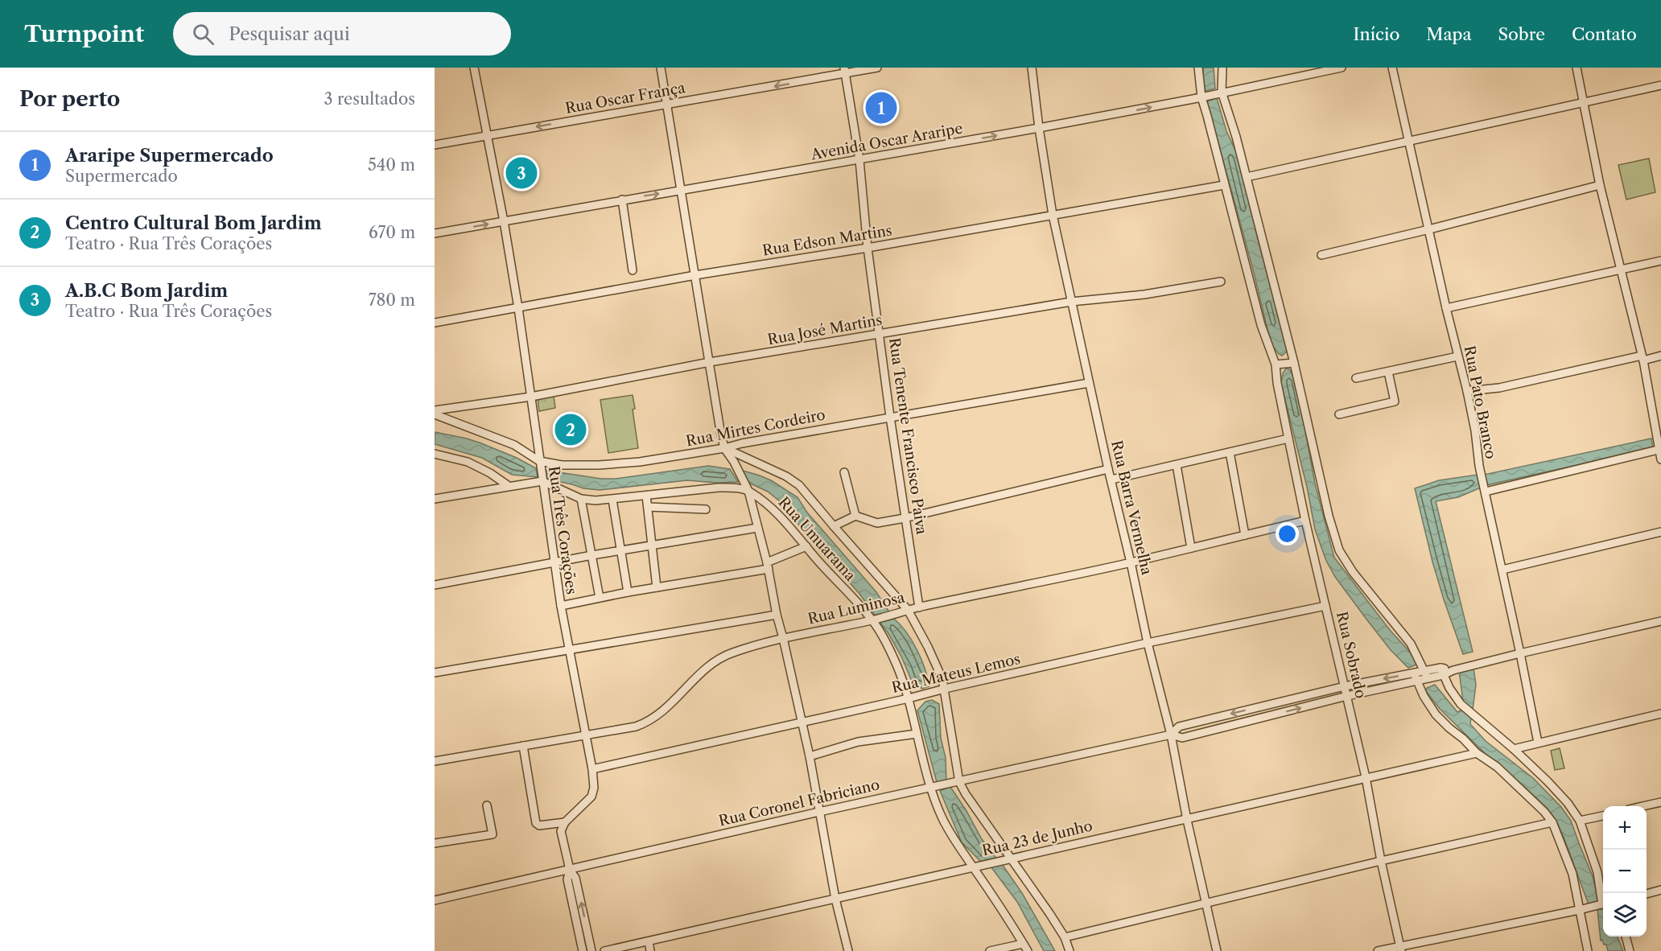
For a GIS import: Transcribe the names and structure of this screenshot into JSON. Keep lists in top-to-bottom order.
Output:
{
  "streets": {
    "street": [
      "Rua Oscar França",
      "Avenida Oscar Araripe",
      "Rua Edson Martins",
      "Rua José Martins",
      "Rua Pato Branco",
      "Rua Mirtes Cordeiro",
      "Rua Tenente Francisco Paiva",
      "Rua Barra Vermelha",
      "Rua Três Corações",
      "Rua Umuarama",
      "Rua Luminosa",
      "Rua Sobrado",
      "Rua Mateus Lemos",
      "Rua Coronel Fabriciano",
      "Rua 23 de Junho"
    ]
  },
  "crossings": [
    ["Rua Oscar França", "Rua Tenente Francisco Paiva"],
    ["Rua Oscar França", "Rua Três Corações"],
    ["Avenida Oscar Araripe", "Rua Tenente Francisco Paiva"],
    ["Avenida Oscar Araripe", "Rua Barra Vermelha"],
    ["Avenida Oscar Araripe", "Rua Três Corações"],
    ["Avenida Oscar Araripe", "Rua Sobrado"],
    ["Rua Edson Martins", "Rua Tenente Francisco Paiva"],
    ["Rua Edson Martins", "Rua Barra Vermelha"],
    ["Rua Edson Martins", "Rua Três Corações"],
    ["Rua Edson Martins", "Rua Sobrado"],
    ["Rua José Martins", "Rua Mirtes Cordeiro"],
    ["Rua José Martins", "Rua Tenente Francisco Paiva"],
    ["Rua José Martins", "Rua Barra Vermelha"],
    ["Rua José Martins", "Rua Três Corações"],
    ["Rua Pato Branco", "Rua Coronel Fabriciano"],
    ["Rua Mirtes Cordeiro", "Rua Tenente Francisco Paiva"],
    ["Rua Mirtes Cordeiro", "Rua Barra Vermelha"],
    ["Rua Mirtes Cordeiro", "Rua Três Corações"],
    ["Rua Mirtes Cordeiro", "Rua Umuarama"],
    ["Rua Tenente Francisco Paiva", "Rua Luminosa"],
    ["Rua Barra Vermelha", "Rua Luminosa"],
    ["Rua Barra Vermelha", "Rua Mateus Lemos"],
    ["Rua Barra Vermelha", "Rua Coronel Fabriciano"],
    ["Rua Barra Vermelha", "Rua 23 de Junho"],
    ["Rua Três Corações", "Rua Umuarama"],
    ["Rua Três Corações", "Rua Luminosa"],
    ["Rua Três Corações", "Rua Mateus Lemos"],
    ["Rua Umuarama", "Rua Luminosa"],
    ["Rua Umuarama", "Rua Mateus Lemos"],
    ["Rua Umuarama", "Rua Coronel Fabriciano"],
    ["Rua Umuarama", "Rua 23 de Junho"],
    ["Rua Luminosa", "Rua Sobrado"],
    ["Rua Sobrado", "Rua Mateus Lemos"],
    ["Rua Sobrado", "Rua Coronel Fabriciano"],
    ["Rua Sobrado", "Rua 23 de Junho"]
  ],
  "one_way": ["Rua Oscar França", "Avenida Oscar Araripe"],
  "page": {
    "header": "Turnpoint",
    "search": "Pesquisar aqui",
    "nav": [
      "Início",
      "Mapa",
      "Sobre",
      "Contato"
    ],
    "heading": ["Por perto", "3 resultados"],
    "pins": ["1", "3", "2"],
    "list": [
      {
        "mark": "1",
        "name": "Araripe Supermercado",
        "note": "Supermercado",
        "value": "540 m"
      },
      {
        "mark": "2",
        "name": "Centro Cultural Bom Jardim",
        "note": "Teatro · Rua Três Corações",
        "value": "670 m"
      },
      {
        "mark": "3",
        "name": "A.B.C Bom Jardim",
        "note": "Teatro · Rua Três Corações",
        "value": "780 m"
      }
    ],
    "map_buttons": ["+", "−"]
  }
}
